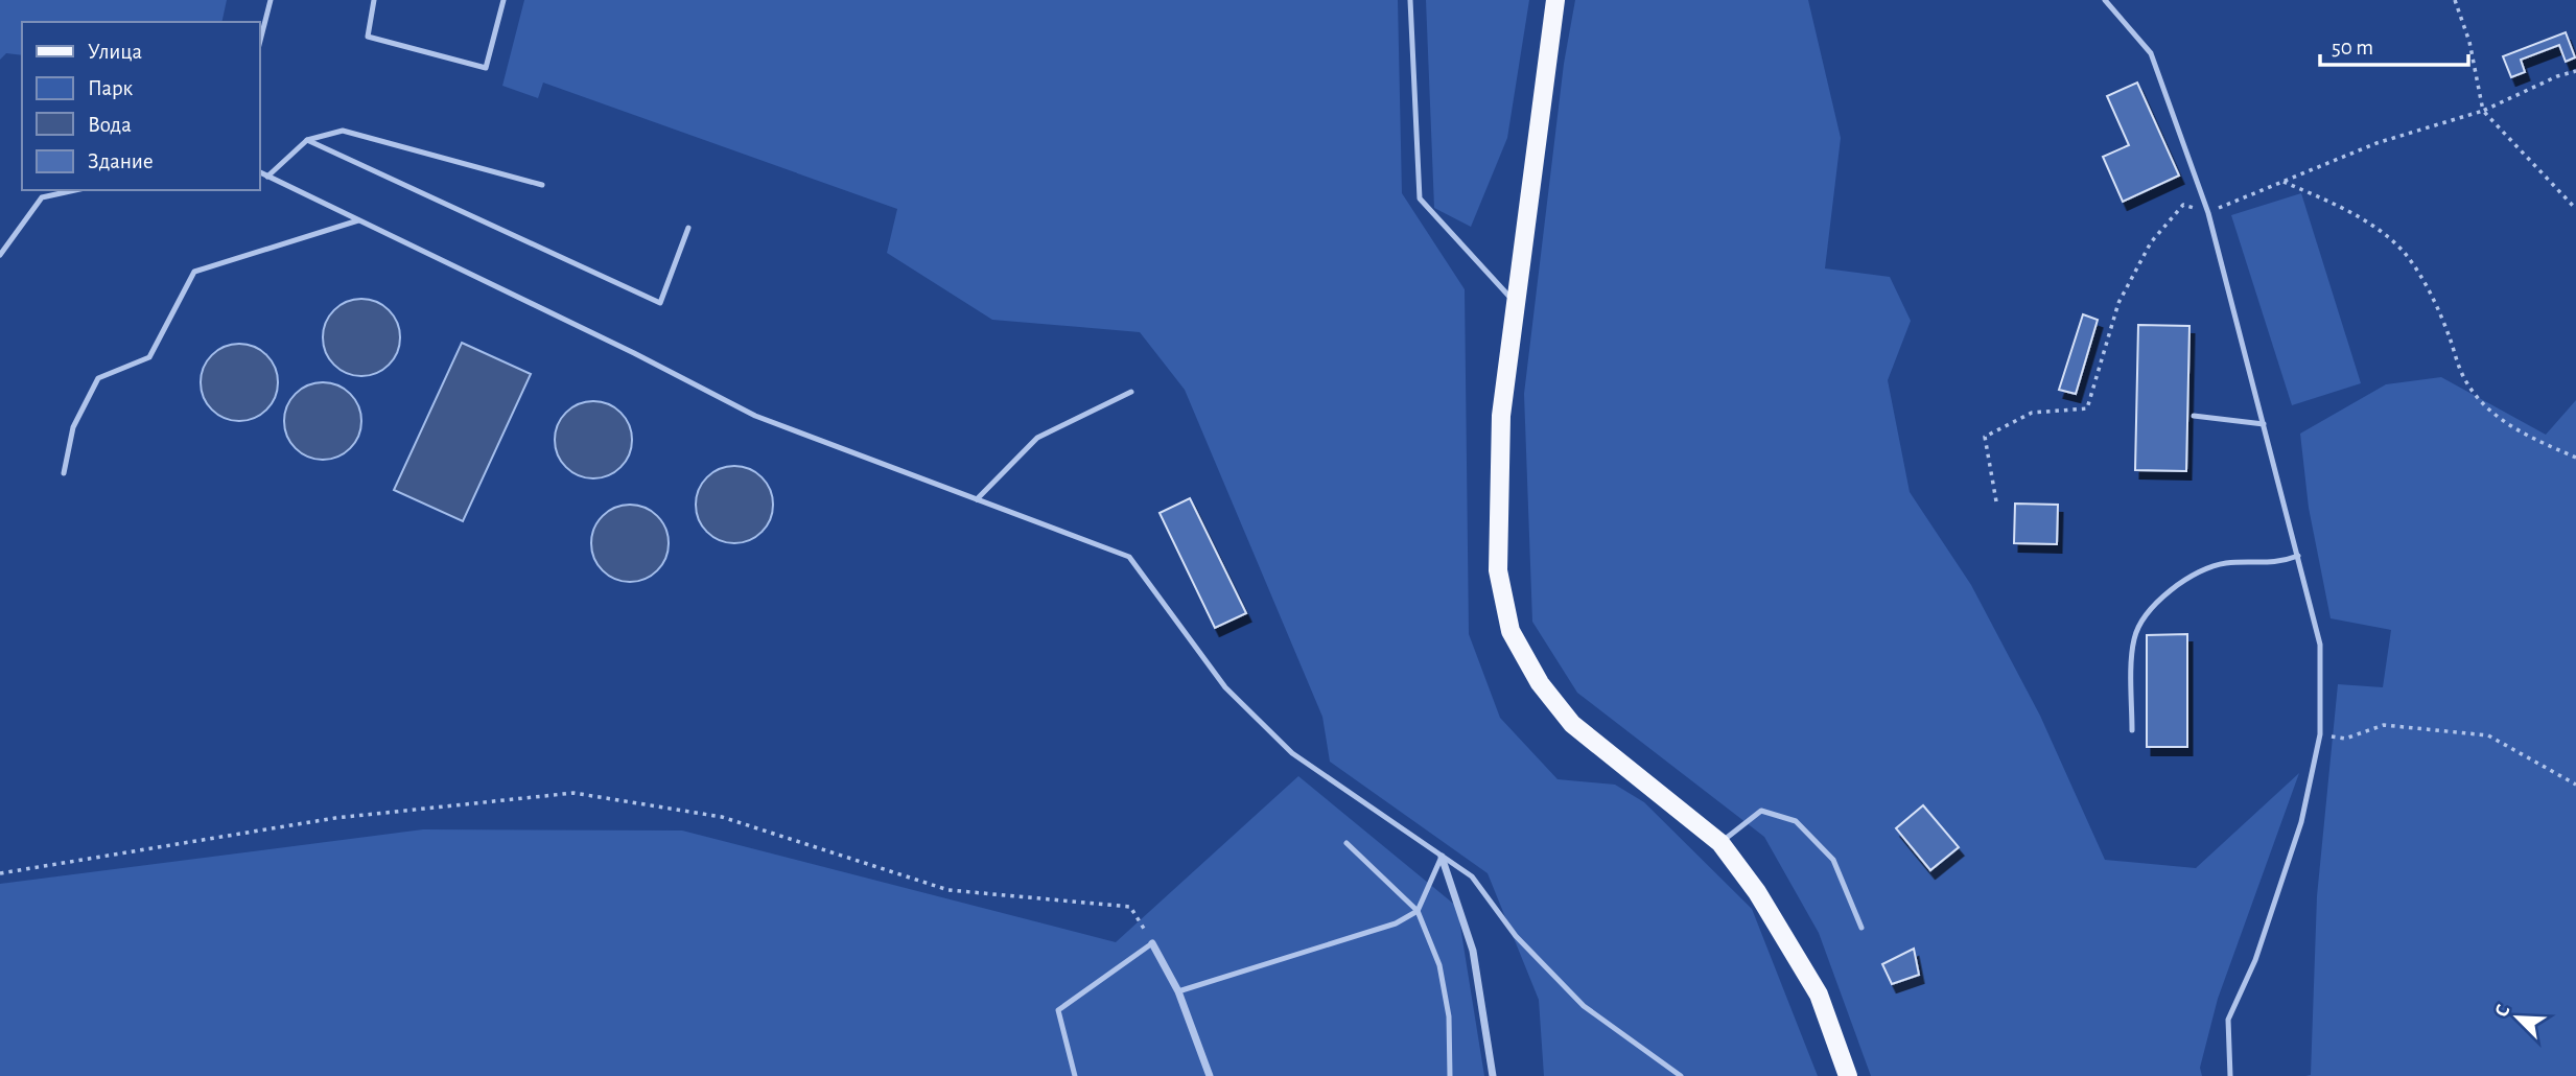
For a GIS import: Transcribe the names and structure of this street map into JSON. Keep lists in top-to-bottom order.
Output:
{
  "legend": [
    "Улица",
    "Парк",
    "Вода",
    "Здание"
  ],
  "scale_bar": "50 m",
  "north": "top left"
}
